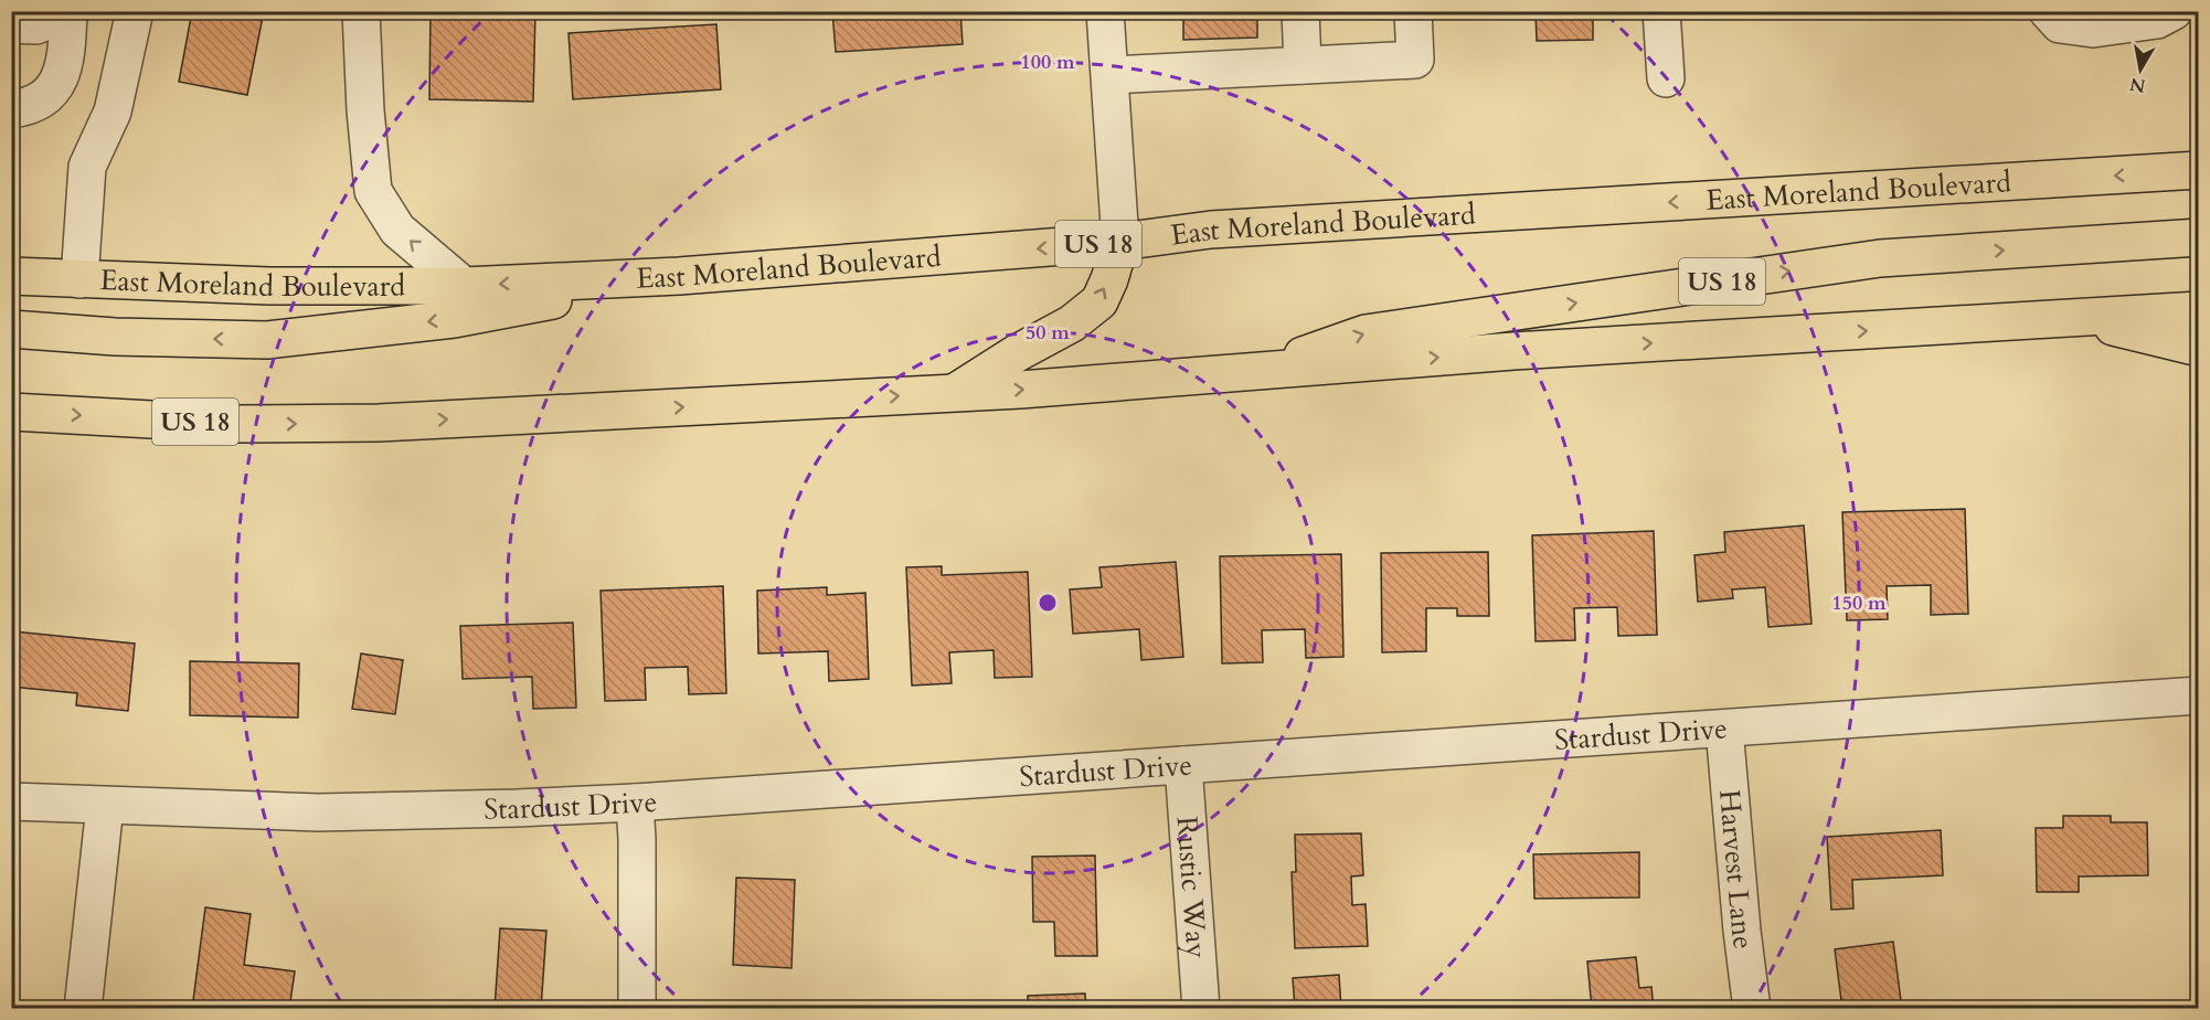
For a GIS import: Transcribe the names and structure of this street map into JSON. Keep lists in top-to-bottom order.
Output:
{
  "streets": {
    "main road": ["East Moreland Boulevard", "US 18"],
    "street": ["Stardust Drive", "Harvest Lane", "Rustic Way"]
  },
  "crossings": [
    ["Stardust Drive", "Harvest Lane"],
    ["Stardust Drive", "Rustic Way"]
  ],
  "north": "bottom",
  "rings": ["100 m", "50 m", "150 m"]
}
